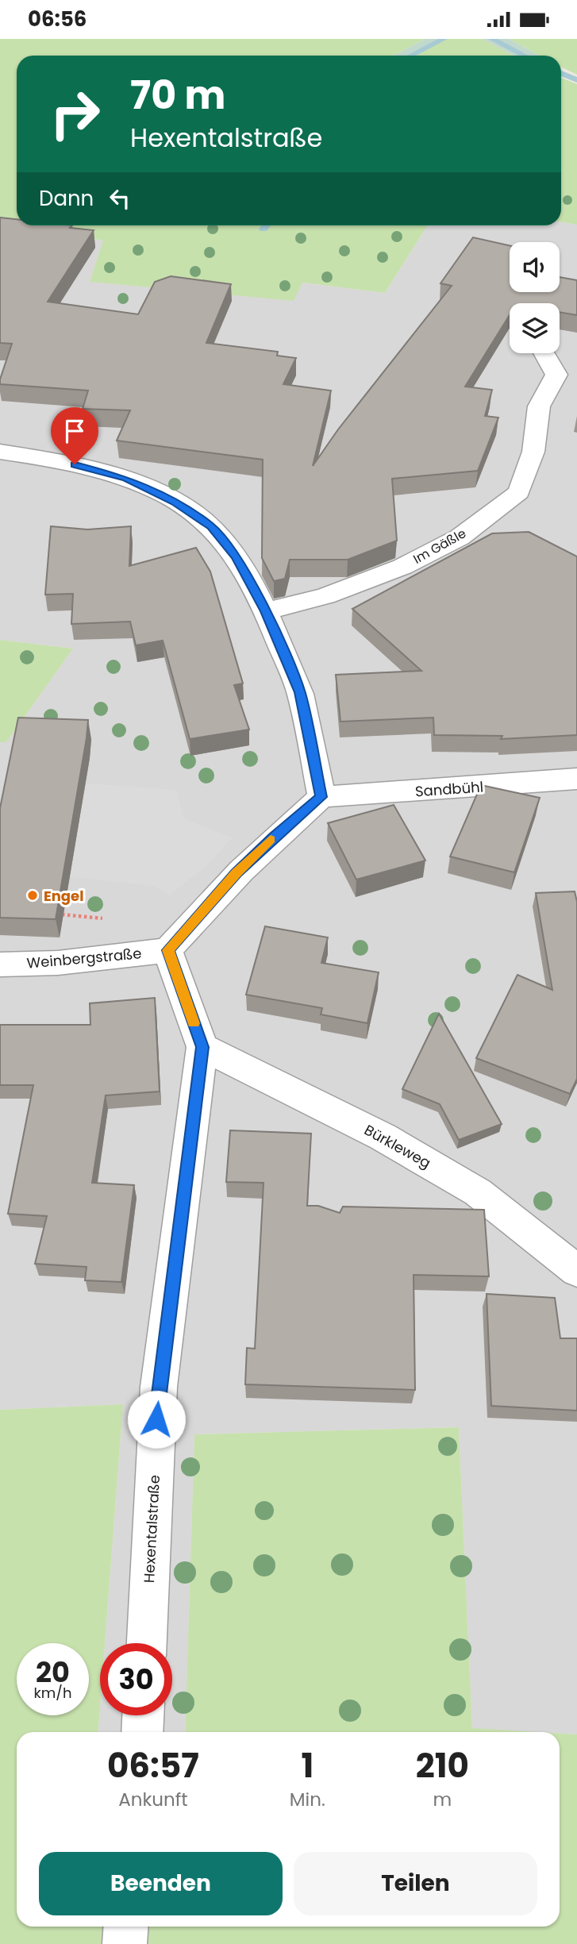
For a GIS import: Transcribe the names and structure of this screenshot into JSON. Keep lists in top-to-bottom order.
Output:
{
  "streets": {
    "street": [
      "Im Gäßle",
      "Sandbühl",
      "Weinbergstraße",
      "Bürkleweg",
      "Hexentalstraße"
    ]
  },
  "crossings": [
    ["Weinbergstraße", "Hexentalstraße"],
    ["Bürkleweg", "Hexentalstraße"]
  ],
  "places": ["Engel"],
  "page": {
    "status": "06:56",
    "turn": ["70 m", "Hexentalstraße"],
    "then": "Dann",
    "speed": "20 km/h",
    "limit": "30",
    "eta": [
      "06:57",
      "Ankunft",
      "1",
      "Min.",
      "210",
      "m"
    ],
    "buttons": ["Beenden", "Teilen"]
  }
}
